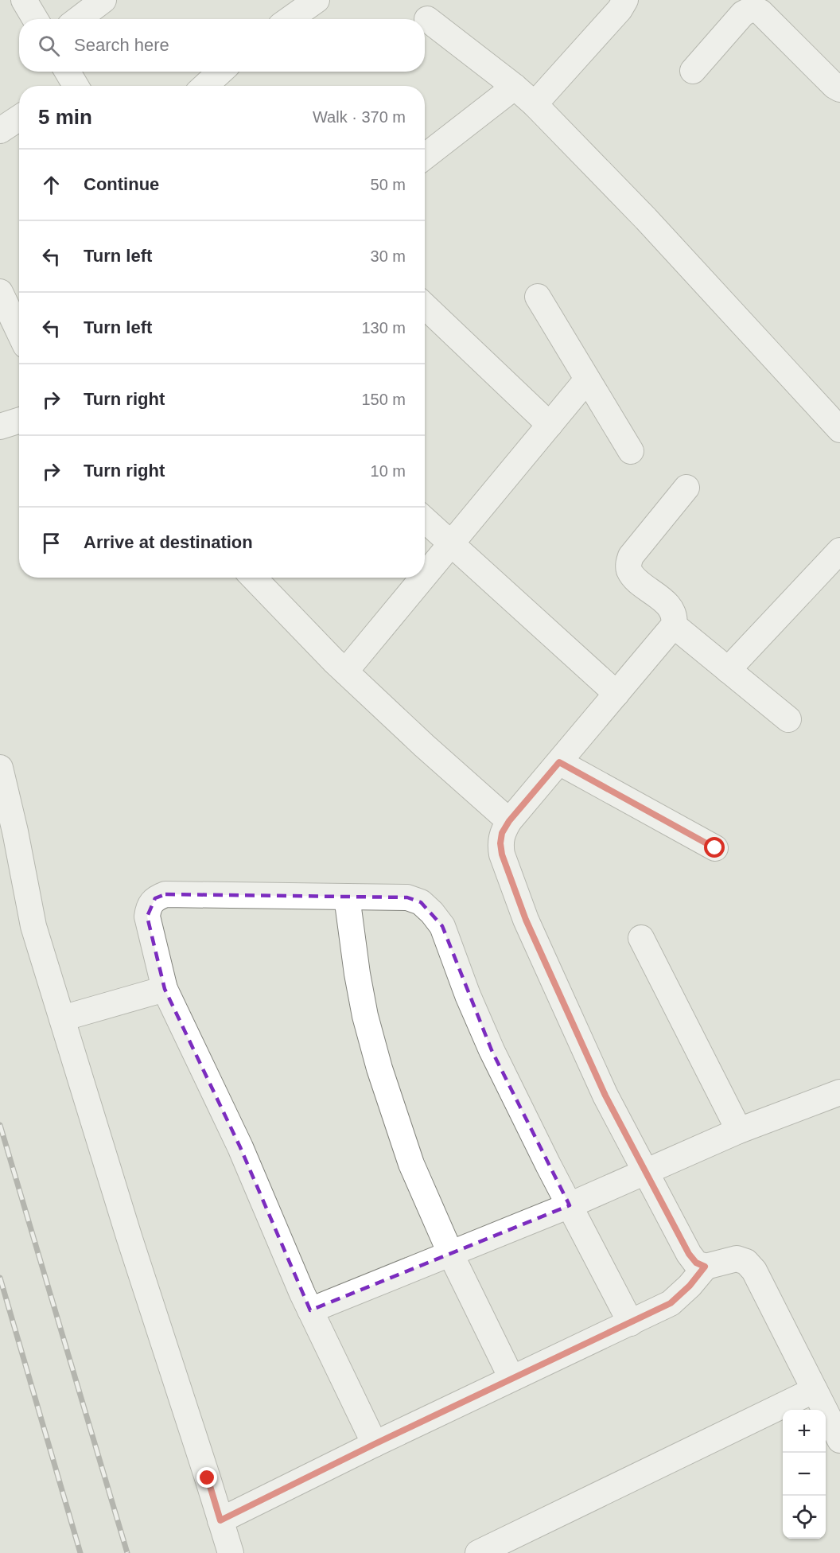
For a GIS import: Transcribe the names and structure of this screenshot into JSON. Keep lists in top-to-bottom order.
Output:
{
  "page": {
    "search": "Search here",
    "heading": ["5 min", "Walk · 370 m"],
    "list": [
      ["Continue", "50 m"],
      ["Turn left", "30 m"],
      ["Turn left", "130 m"],
      ["Turn right", "150 m"],
      ["Turn right", "10 m"],
      "Arrive at destination"
    ],
    "map_buttons": ["+", "−"]
  }
}
